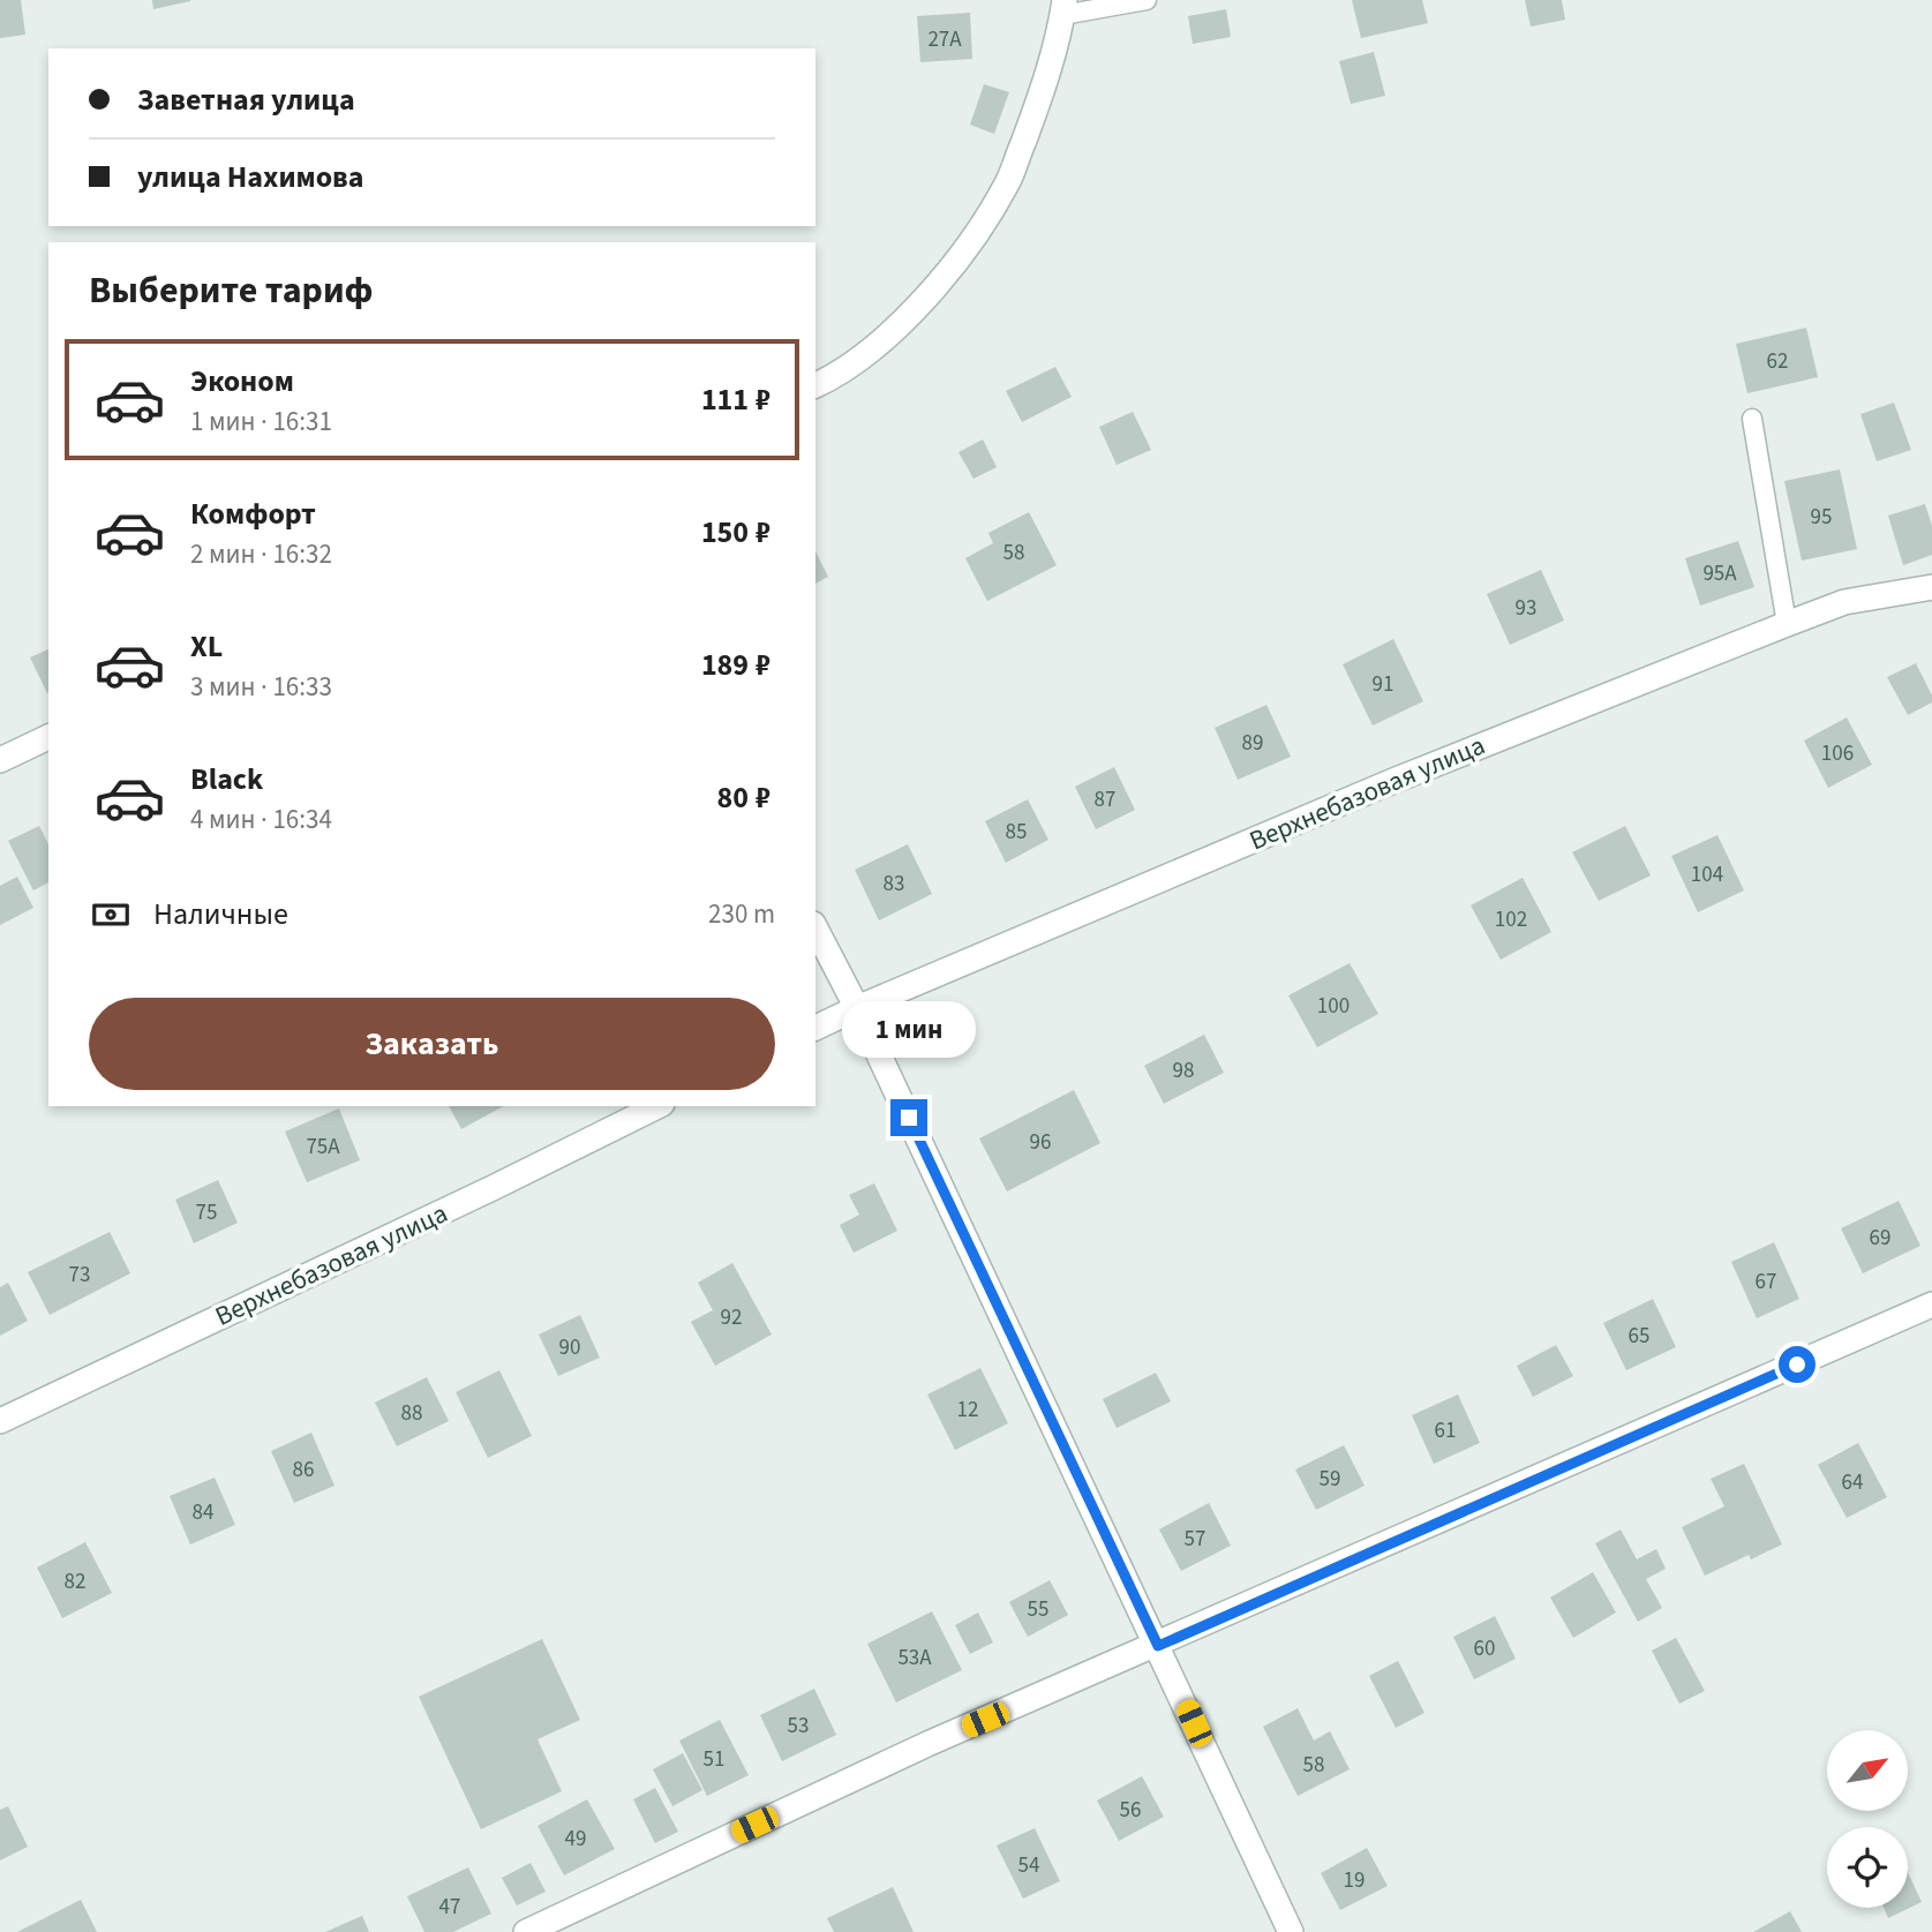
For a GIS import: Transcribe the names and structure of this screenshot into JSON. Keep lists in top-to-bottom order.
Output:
{
  "streets": {
    "street": ["Верхнебазовая улица"]
  },
  "house_numbers": [
    "27А",
    "62",
    "95",
    "58",
    "95А",
    "93",
    "91",
    "89",
    "106",
    "87",
    "85",
    "104",
    "83",
    "102",
    "100",
    "98",
    "96",
    "75А",
    "75",
    "69",
    "73",
    "67",
    "92",
    "65",
    "90",
    "12",
    "88",
    "61",
    "86",
    "59",
    "64",
    "84",
    "57",
    "82",
    "55",
    "60",
    "53А",
    "53",
    "51",
    "58",
    "56",
    "49",
    "54",
    "19",
    "47"
  ],
  "north": "top right",
  "page": {
    "banner": ["Заветная улица", "улица Нахимова"],
    "heading": "Выберите тариф",
    "list": [
      {
        "name": "Эконом",
        "note": "1 мин · 16:31",
        "value": "111 ₽"
      },
      {
        "name": "Комфорт",
        "note": "2 мин · 16:32",
        "value": "150 ₽"
      },
      {
        "name": "XL",
        "note": "3 мин · 16:33",
        "value": "189 ₽"
      },
      {
        "name": "Black",
        "note": "4 мин · 16:34",
        "value": "80 ₽"
      }
    ],
    "pay": ["Наличные", "230 m"],
    "buttons": "Заказать",
    "bubble": "1 мин"
  }
}
